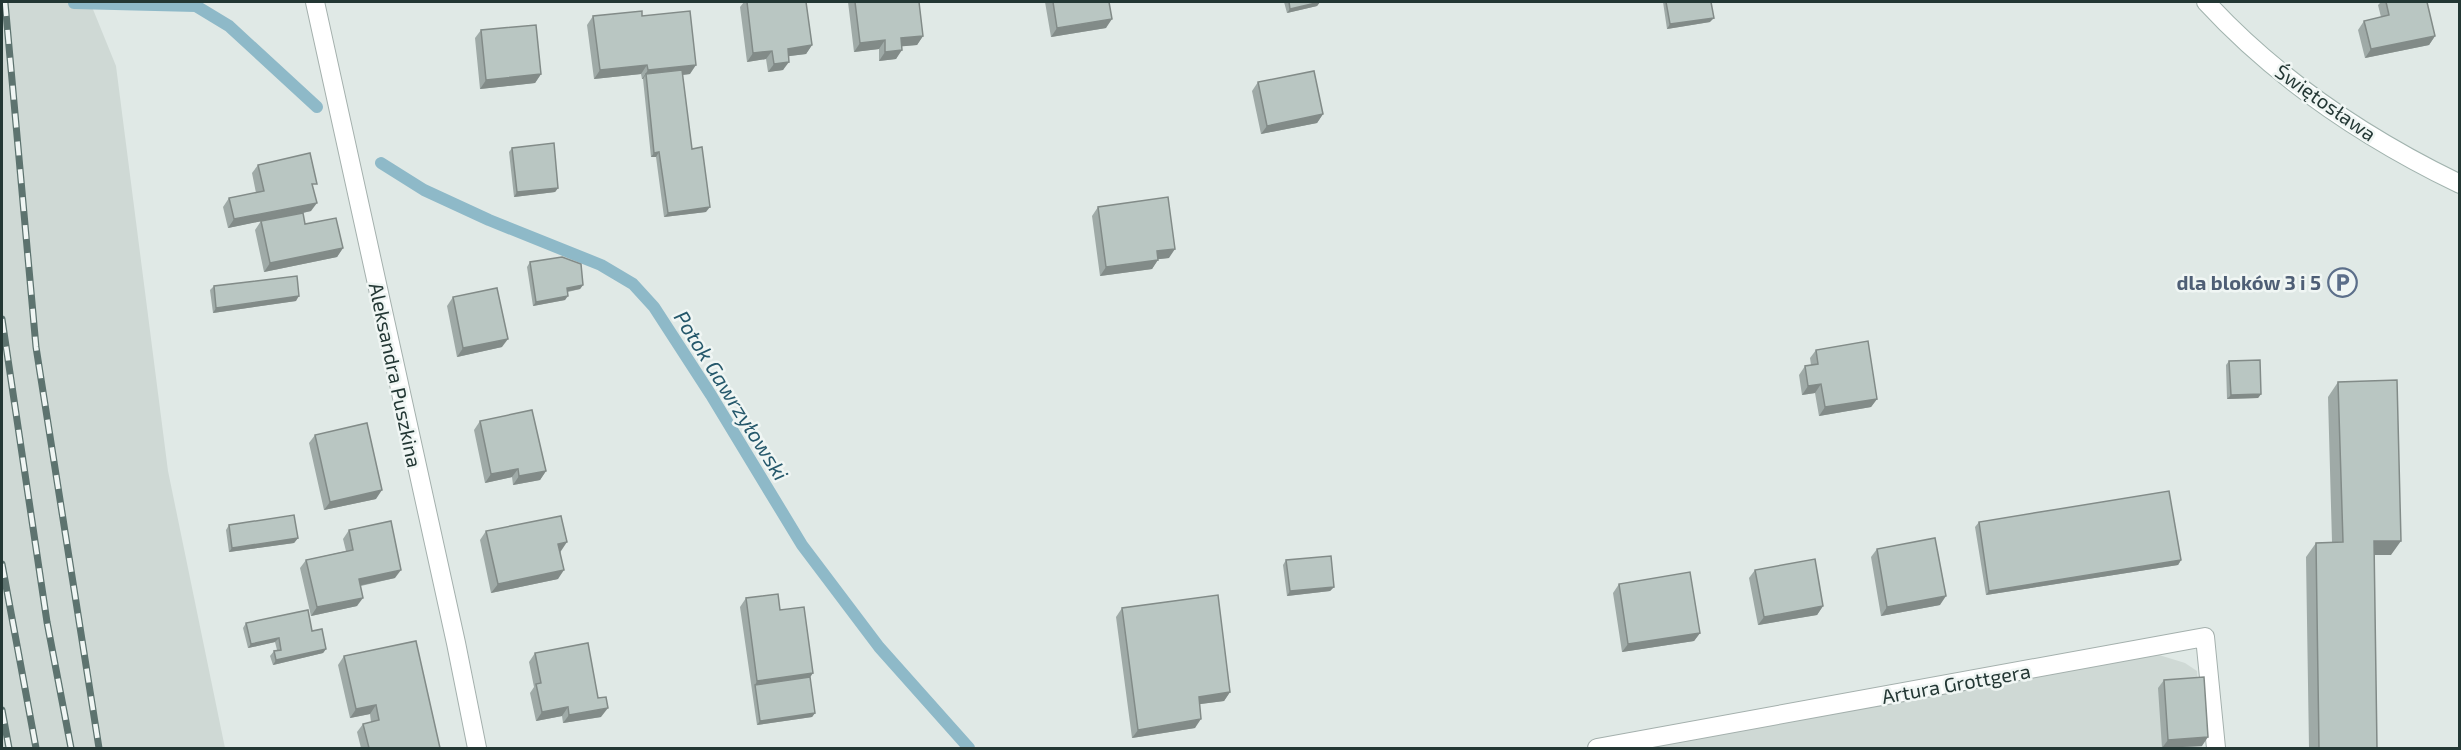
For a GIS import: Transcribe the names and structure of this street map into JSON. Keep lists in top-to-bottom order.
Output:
{
  "streets": {
    "street": ["Świętosława", "Aleksandra Puszkina", "Artura Grottgera"]
  },
  "water": ["Potok Gawrzyłowski"],
  "places": {
    "parking": ["dla bloków 3 i 5"]
  }
}
